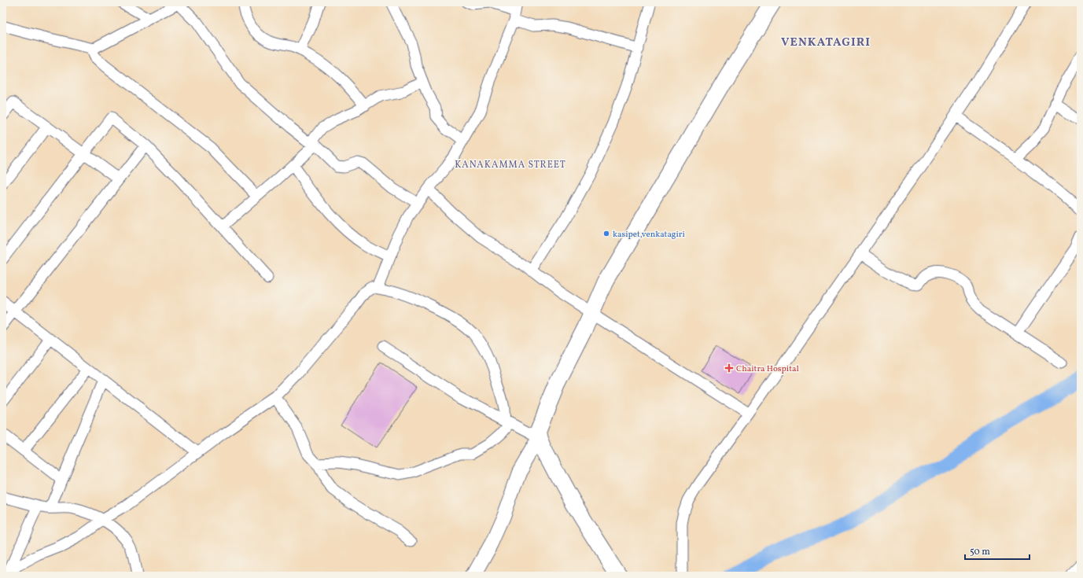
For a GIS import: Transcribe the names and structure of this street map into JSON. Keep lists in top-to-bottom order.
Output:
{
  "districts": ["VENKATAGIRI", "KANAKAMMA STREET"],
  "places": {
    "other": ["kasipet,venkatagiri"],
    "health": ["Chaitra Hospital"]
  },
  "scale_bar": "50 m"
}
